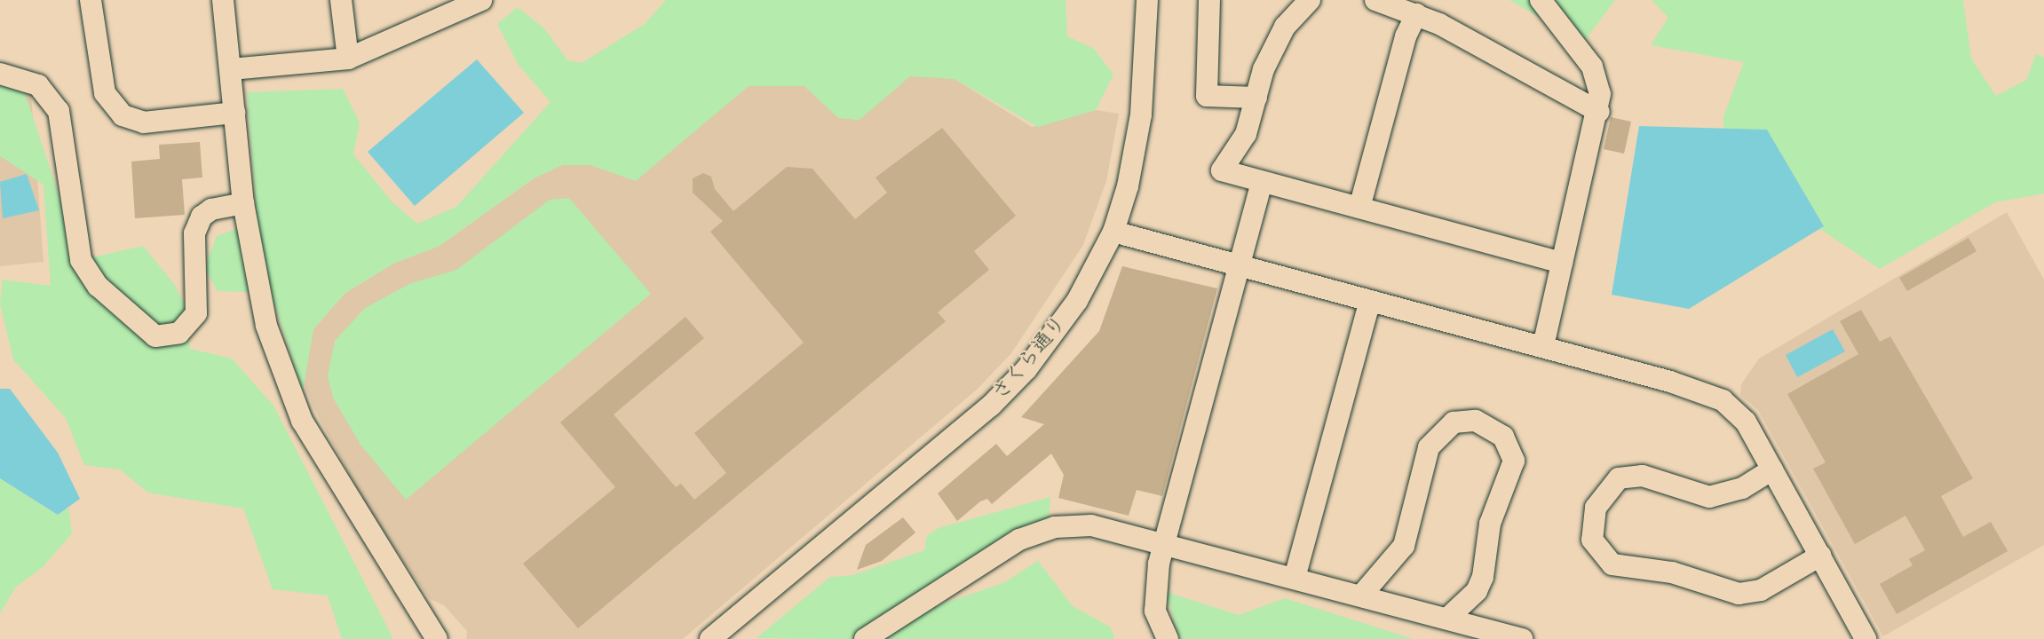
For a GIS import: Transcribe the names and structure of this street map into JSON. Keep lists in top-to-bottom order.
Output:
{
  "streets": {
    "street": ["さくら通り"]
  }
}
